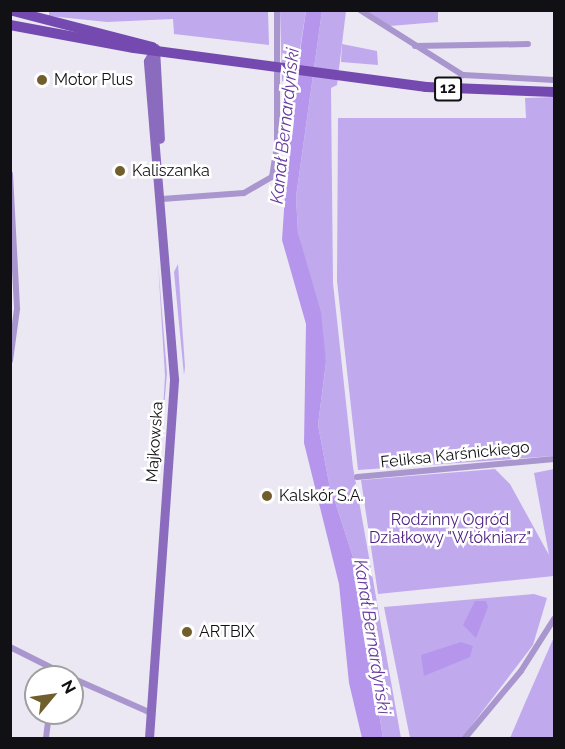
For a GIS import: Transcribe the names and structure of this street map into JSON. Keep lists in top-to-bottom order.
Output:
{
  "streets": {
    "main road": ["12", "Majkowska"],
    "street": ["Feliksa Karśnickiego"]
  },
  "crossings": [
    ["12", "Majkowska"]
  ],
  "water": ["Kanał Bernardyński"],
  "parks": ["Rodzinny Ogród Działkowy \"Włókniarz\""],
  "places": [
    "Motor Plus",
    "Kaliszanka",
    "Kalskór S.A.",
    "ARTBIX"
  ],
  "north": "top right"
}
